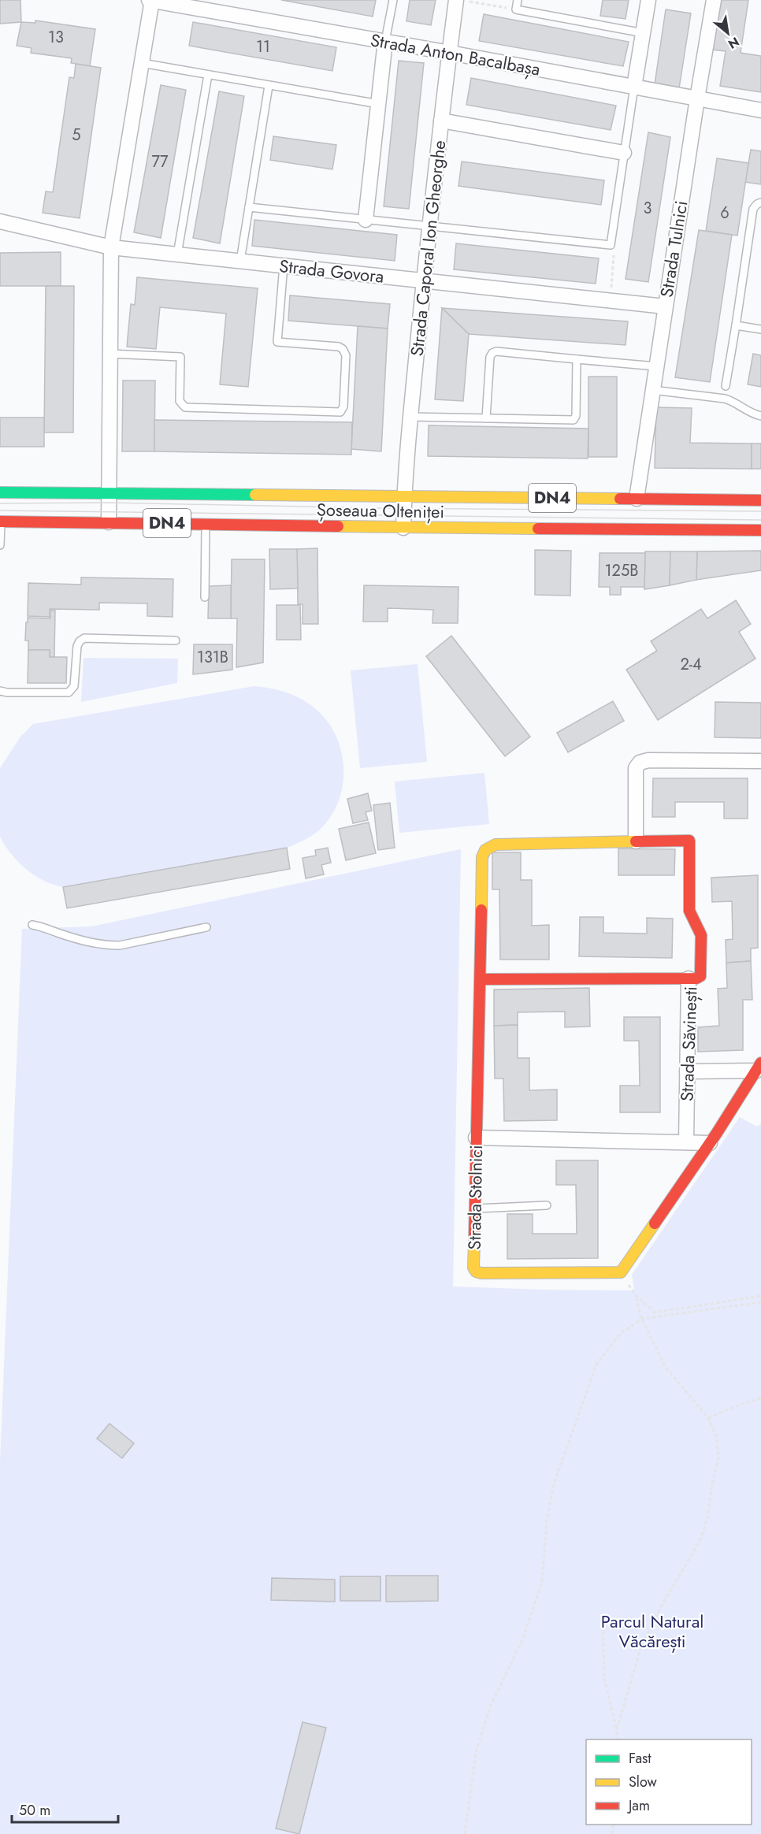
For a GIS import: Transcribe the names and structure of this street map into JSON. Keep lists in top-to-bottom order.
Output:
{
  "streets": {
    "main road": [
      "DN4",
      "Șoseaua Olteniței",
      "Strada Săvinești",
      "Strada Stolnici"
    ],
    "street": [
      "Strada Anton Bacalbașa",
      "Strada Caporal Ion Gheorghe",
      "Strada Tulnici",
      "Strada Govora"
    ]
  },
  "crossings": [
    ["Strada Anton Bacalbașa", "Strada Caporal Ion Gheorghe"],
    ["Strada Anton Bacalbașa", "Strada Tulnici"],
    ["Strada Caporal Ion Gheorghe", "Strada Govora"],
    ["Strada Caporal Ion Gheorghe", "Șoseaua Olteniței"],
    ["Strada Tulnici", "Strada Govora"],
    ["Strada Tulnici", "Șoseaua Olteniței"],
    ["Strada Săvinești", "Strada Stolnici"]
  ],
  "parks": ["Parcul Natural Văcărești"],
  "house_numbers": [
    "13",
    "11",
    "5",
    "77",
    "3",
    "6",
    "125B",
    "131B",
    "2-4"
  ],
  "legend": ["Fast", "Slow", "Jam"],
  "scale_bar": "50 m",
  "north": "bottom right"
}
